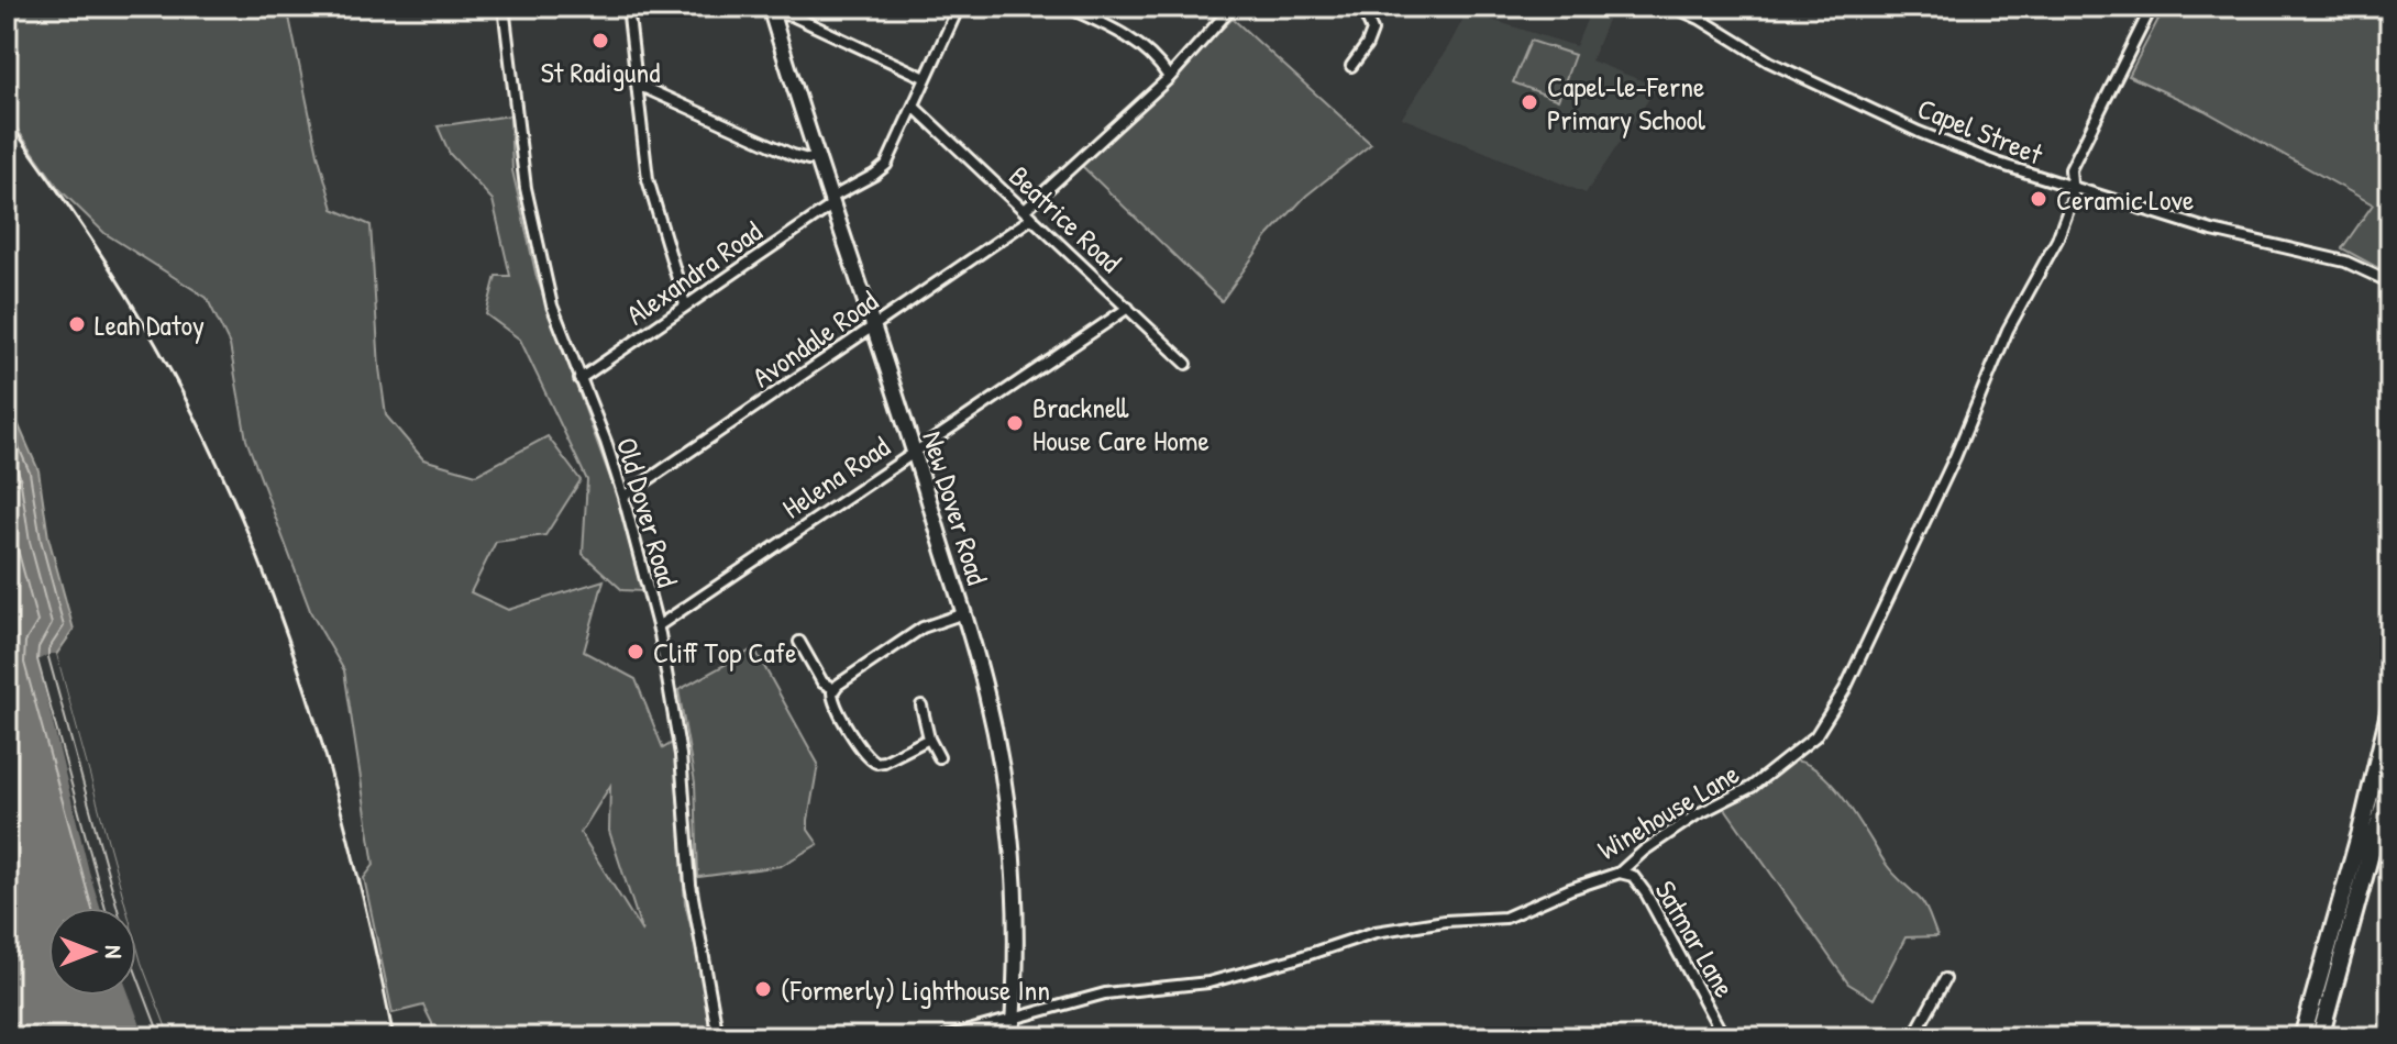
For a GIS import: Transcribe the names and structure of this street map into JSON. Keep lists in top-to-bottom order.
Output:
{
  "streets": {
    "main road": ["New Dover Road"],
    "street": [
      "Capel Street",
      "Beatrice Road",
      "Alexandra Road",
      "Avondale Road",
      "Helena Road",
      "Old Dover Road",
      "Winehouse Lane",
      "Satmar Lane"
    ]
  },
  "crossings": [
    ["Capel Street", "Winehouse Lane"],
    ["Beatrice Road", "Alexandra Road"],
    ["Beatrice Road", "Avondale Road"],
    ["Beatrice Road", "Helena Road"],
    ["Alexandra Road", "New Dover Road"],
    ["Alexandra Road", "Old Dover Road"],
    ["Avondale Road", "New Dover Road"],
    ["Avondale Road", "Old Dover Road"],
    ["Helena Road", "New Dover Road"],
    ["Helena Road", "Old Dover Road"],
    ["New Dover Road", "Winehouse Lane"],
    ["Winehouse Lane", "Satmar Lane"]
  ],
  "places": [
    "St Radigund",
    "Capel-le-Ferne Primary School",
    "Ceramic Love",
    "Leah Datoy",
    "Bracknell House Care Home",
    "Cliff Top Cafe",
    "(Formerly) Lighthouse Inn"
  ],
  "north": "right"
}
